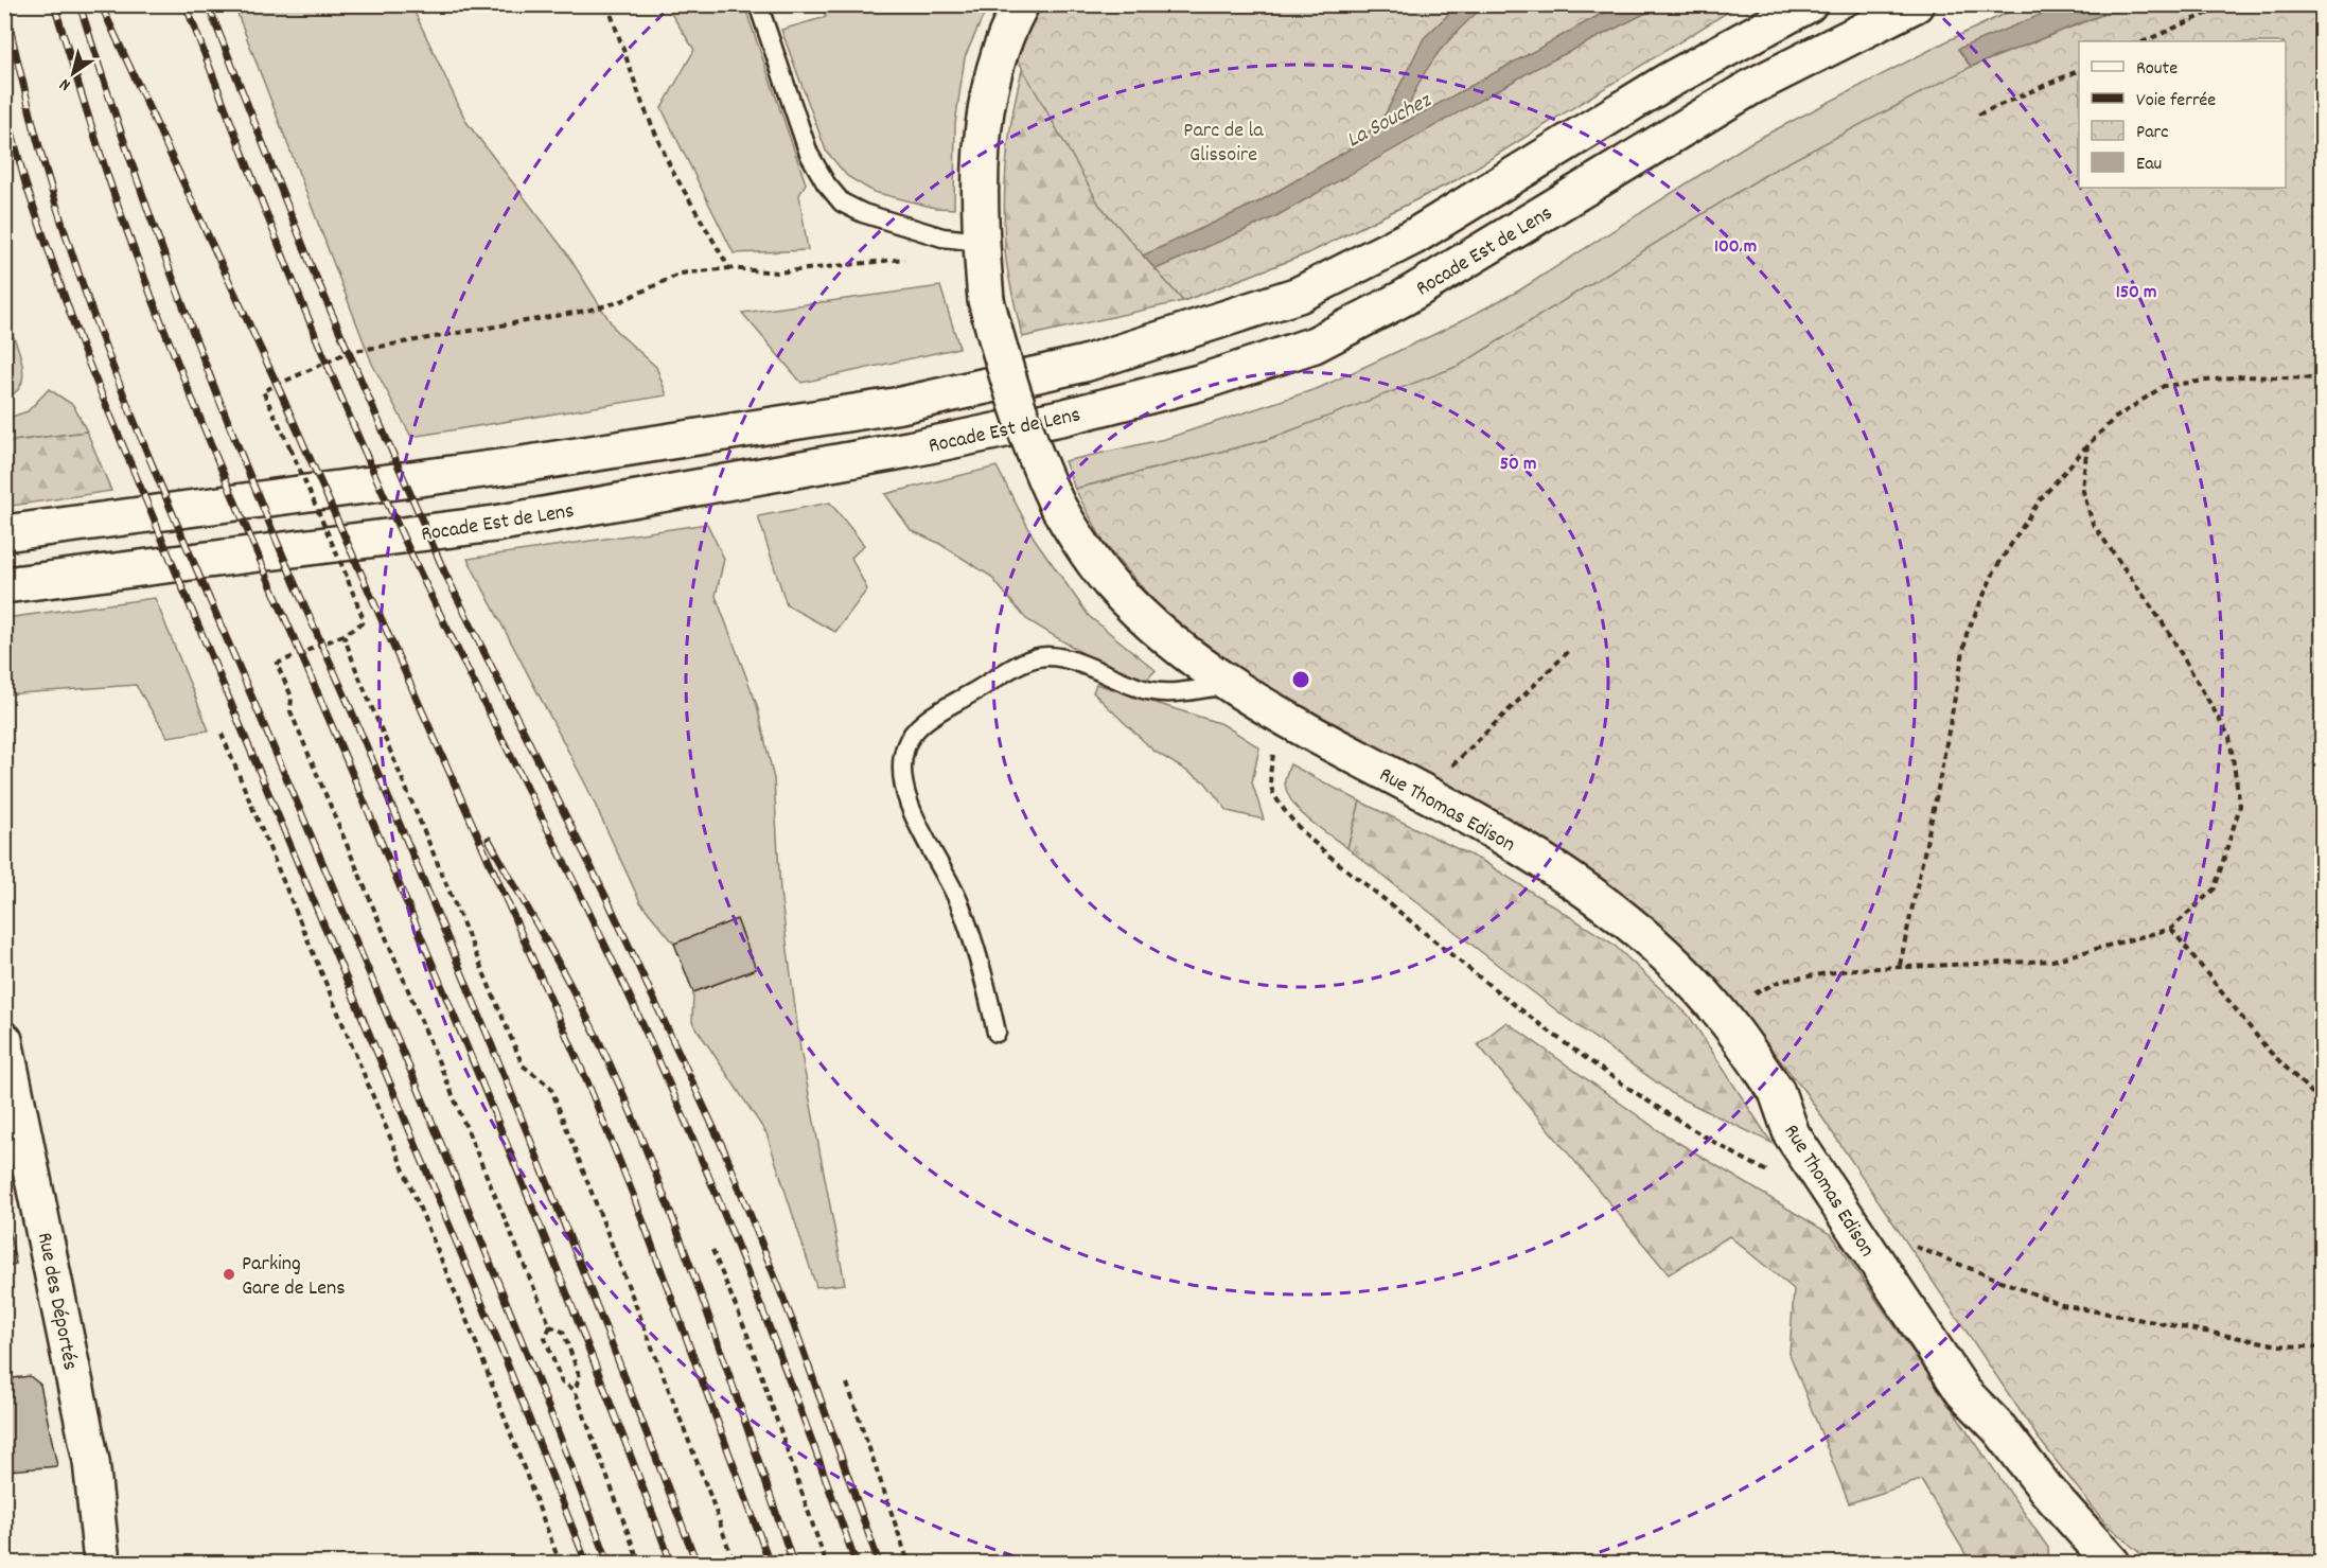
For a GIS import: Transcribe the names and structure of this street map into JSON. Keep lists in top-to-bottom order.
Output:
{
  "streets": {
    "main road": ["Rocade Est de Lens", "Rue Thomas Edison", "Rue des Déportés"]
  },
  "water": ["La Souchez"],
  "parks": ["Parc de la Glissoire"],
  "places": ["Parking Gare de Lens"],
  "legend": [
    "Route",
    "Voie ferrée",
    "Parc",
    "Eau"
  ],
  "north": "bottom left",
  "rings": ["100 m", "150 m", "50 m"]
}
